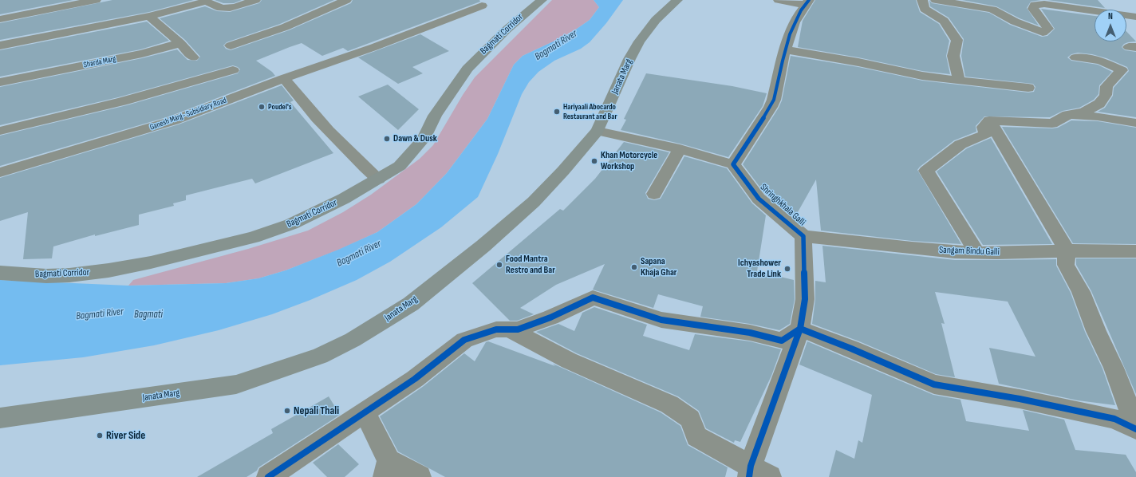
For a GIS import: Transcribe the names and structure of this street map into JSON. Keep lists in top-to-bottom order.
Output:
{
  "streets": {
    "main road": ["Bagmati Corridor", "Janata Marg"],
    "street": [
      "Sharda Marg",
      "Ganesh Marg- Subsidiary Road",
      "Shringhkhala Galli",
      "Sangam Bindu Galli"
    ]
  },
  "crossings": [
    ["Shringhkhala Galli", "Sangam Bindu Galli"]
  ],
  "water": ["Bagmati River", "Bagmati"],
  "places": [
    "Poudel's",
    "Hariyaali Abocardo Restaurant and Bar",
    "Dawn & Dusk",
    "Khan Motorcycle Workshop",
    "Food Mantra Restro and Bar",
    "Sapana Khaja Ghar",
    "Ichyashower Trade Link",
    "Nepali Thali",
    "River Side"
  ],
  "north": "top"
}
